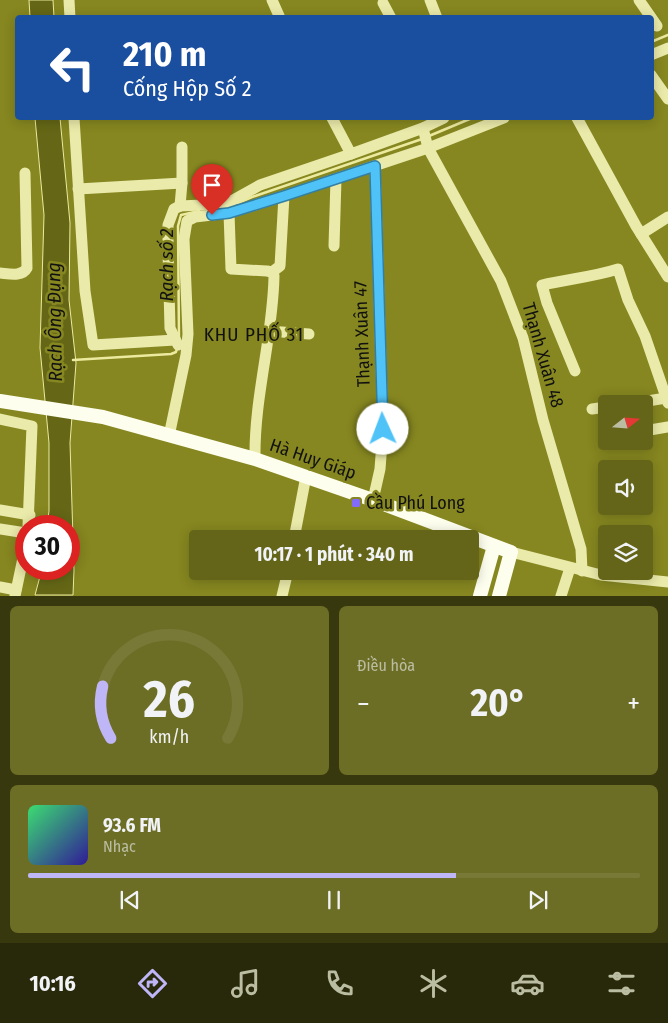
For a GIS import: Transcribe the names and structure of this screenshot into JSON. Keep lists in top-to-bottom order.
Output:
{
  "streets": {
    "main road": ["Hà Huy Giáp"],
    "street": ["Thạnh Xuân 47", "Thạnh Xuân 48"]
  },
  "crossings": [
    ["Thạnh Xuân 47", "Hà Huy Giáp"],
    ["Thạnh Xuân 48", "Hà Huy Giáp"]
  ],
  "districts": ["KHU PHỐ 31"],
  "water": ["Rạch số 2", "Rạch Ông Đụng"],
  "places": {
    "transit": ["Cầu Phú Long"]
  },
  "north": "right",
  "page": {
    "turn": ["210 m", "Cống Hộp Số 2"],
    "limit": "30",
    "trip": "10:17 · 1 phút · 340 m",
    "tile": "Điều hòa",
    "heat": ["−", "20°", "+"],
    "song": ["93.6 FM", "Nhạc"],
    "tabs": "10:16",
    "gauge": ["26", "km/h"]
  }
}
